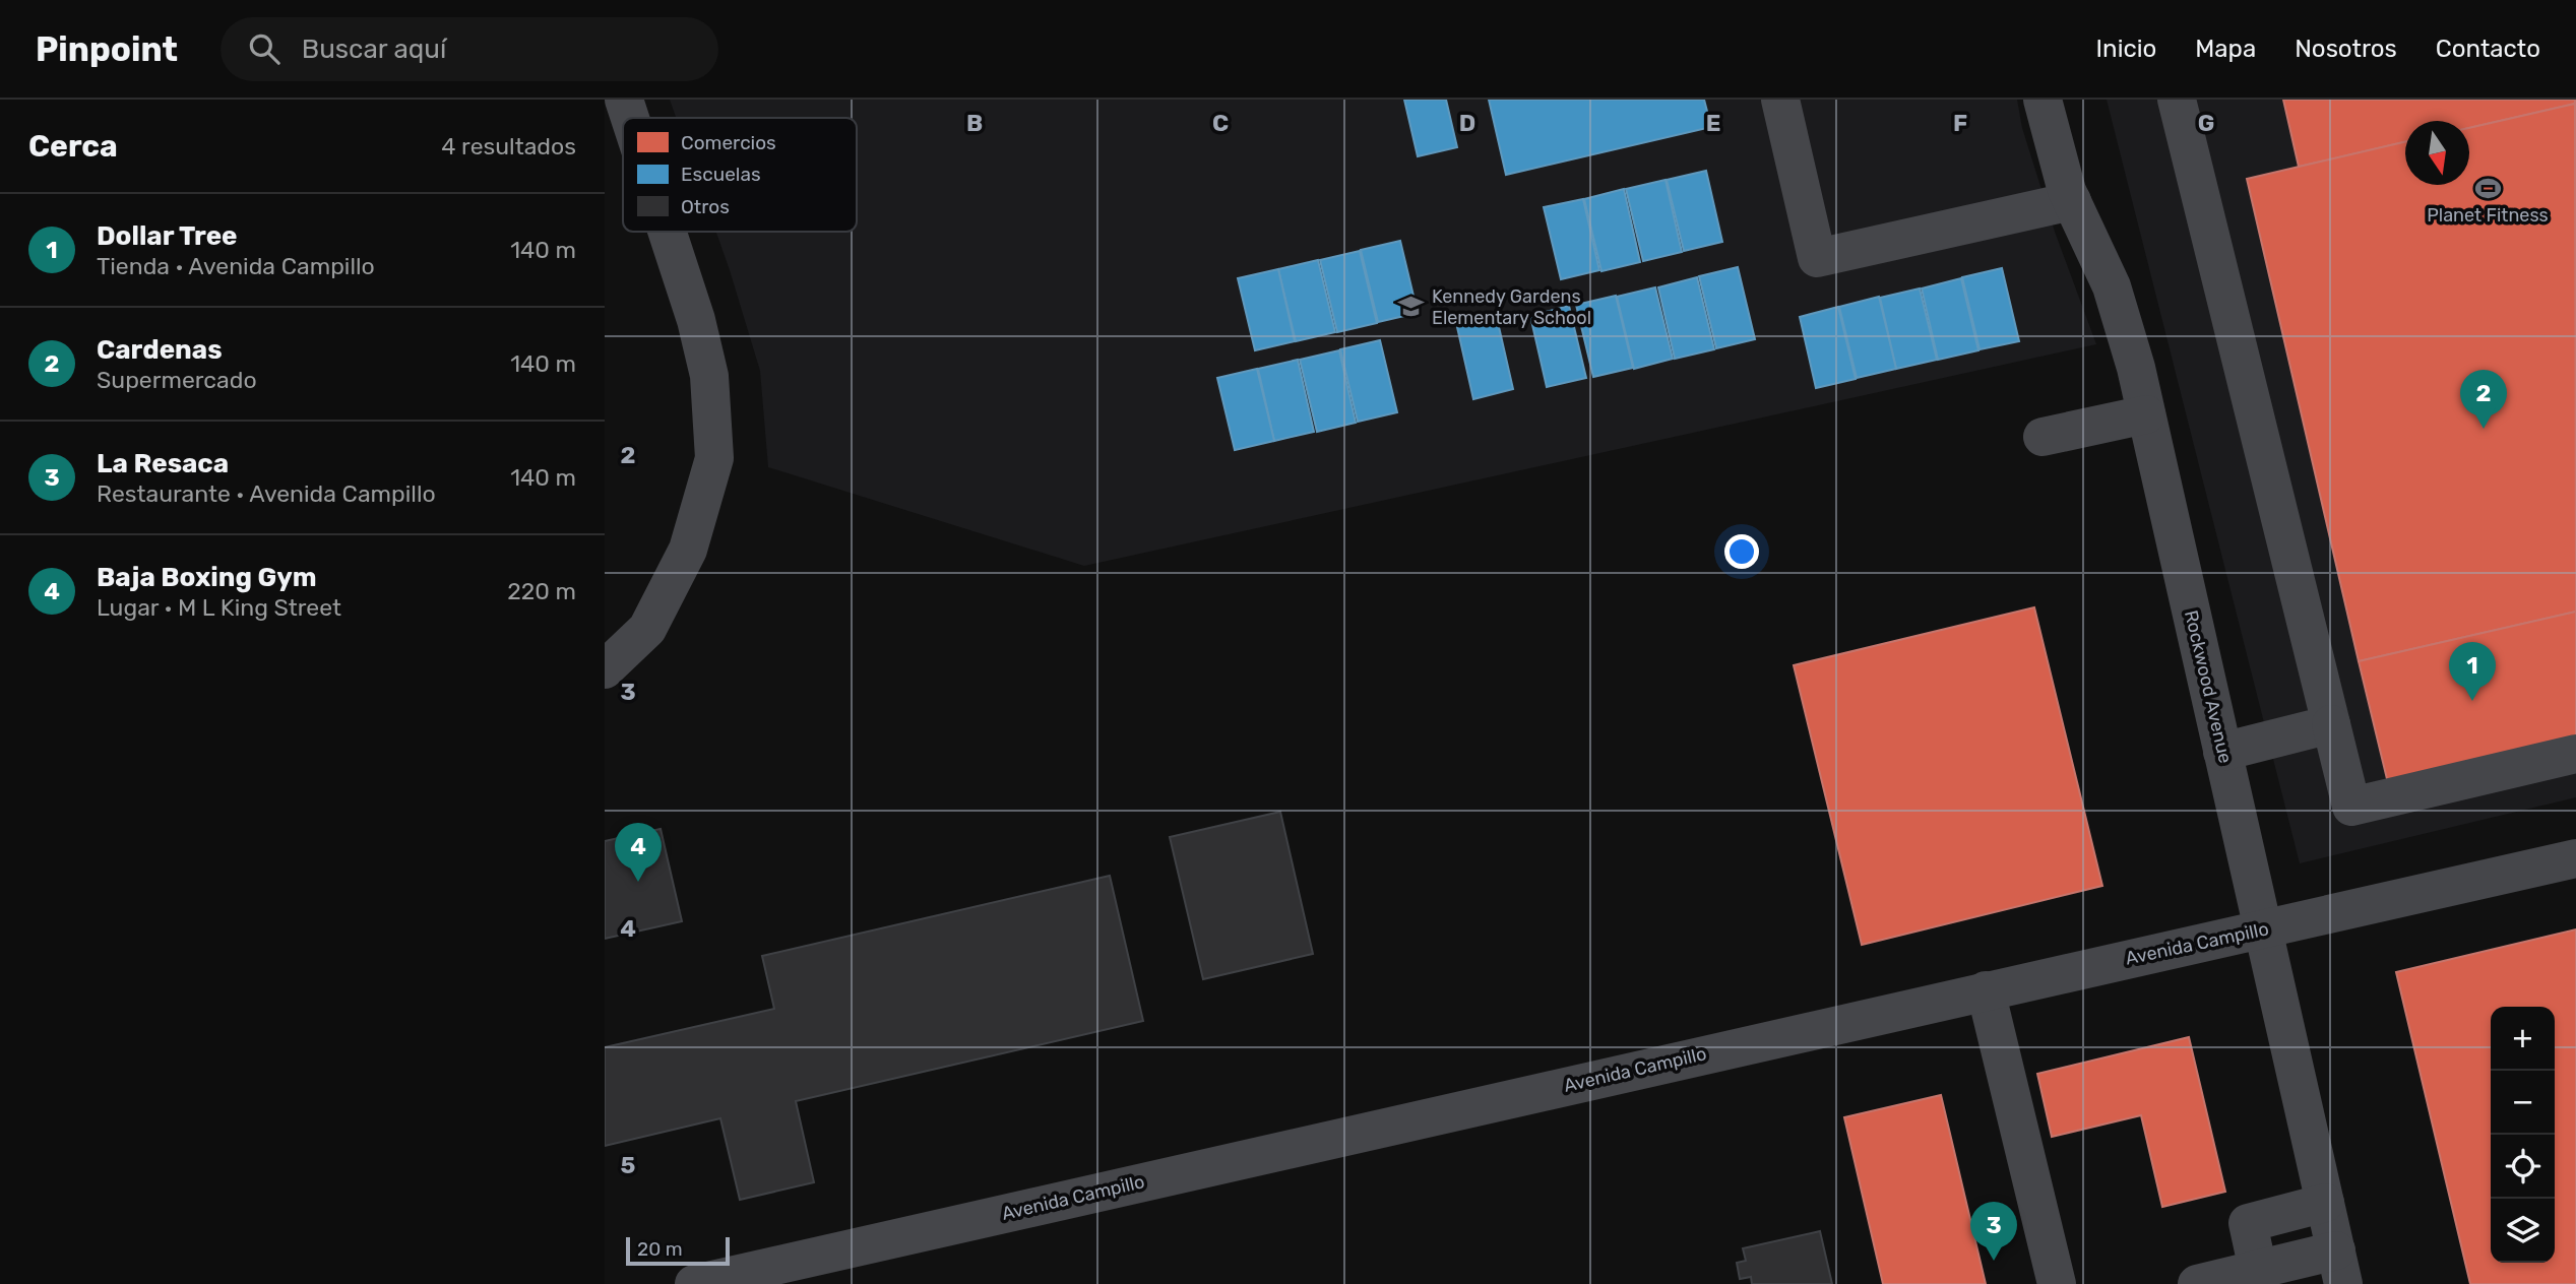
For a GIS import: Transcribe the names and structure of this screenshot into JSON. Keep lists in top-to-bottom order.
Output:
{
  "streets": {
    "street": ["Rockwood Avenue", "Avenida Campillo"]
  },
  "crossings": [
    ["Rockwood Avenue", "Avenida Campillo"]
  ],
  "places": {
    "sports": ["Planet Fitness"],
    "school or university": ["Kennedy Gardens Elementary School"]
  },
  "legend": ["Comercios", "Escuelas", "Otros"],
  "scale_bar": "20 m",
  "north": "bottom",
  "page": {
    "header": "Pinpoint",
    "search": "Buscar aquí",
    "nav": [
      "Inicio",
      "Mapa",
      "Nosotros",
      "Contacto"
    ],
    "heading": ["Cerca", "4 resultados"],
    "list": [
      {
        "mark": "1",
        "name": "Dollar Tree",
        "note": "Tienda · Avenida Campillo",
        "value": "140 m"
      },
      {
        "mark": "2",
        "name": "Cardenas",
        "note": "Supermercado",
        "value": "140 m"
      },
      {
        "mark": "3",
        "name": "La Resaca",
        "note": "Restaurante · Avenida Campillo",
        "value": "140 m"
      },
      {
        "mark": "4",
        "name": "Baja Boxing Gym",
        "note": "Lugar · M L King Street",
        "value": "220 m"
      }
    ],
    "pins": [
      "2",
      "1",
      "4",
      "3"
    ],
    "map_buttons": ["+", "−"],
    "scale": "20 m"
  },
  "grid": {
    "columns": [
      "B",
      "C",
      "D",
      "E",
      "F",
      "G"
    ],
    "rows": [
      "2",
      "3",
      "4",
      "5"
    ]
  }
}
